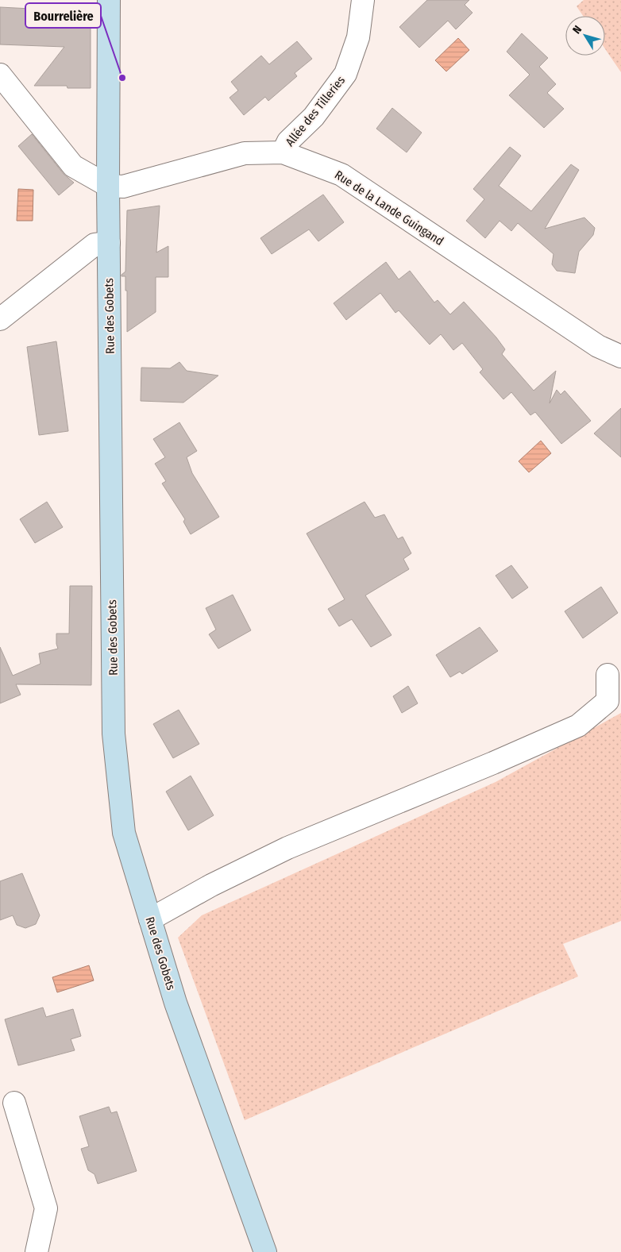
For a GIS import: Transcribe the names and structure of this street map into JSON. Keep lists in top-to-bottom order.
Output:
{
  "streets": {
    "main road": ["Rue des Gobets"],
    "street": ["Allée des Tilleries", "Rue de la Lande Guingand"]
  },
  "crossings": [
    ["Allée des Tilleries", "Rue de la Lande Guingand"],
    ["Rue de la Lande Guingand", "Rue des Gobets"]
  ],
  "places": ["Bourrelière"],
  "north": "top left"
}
